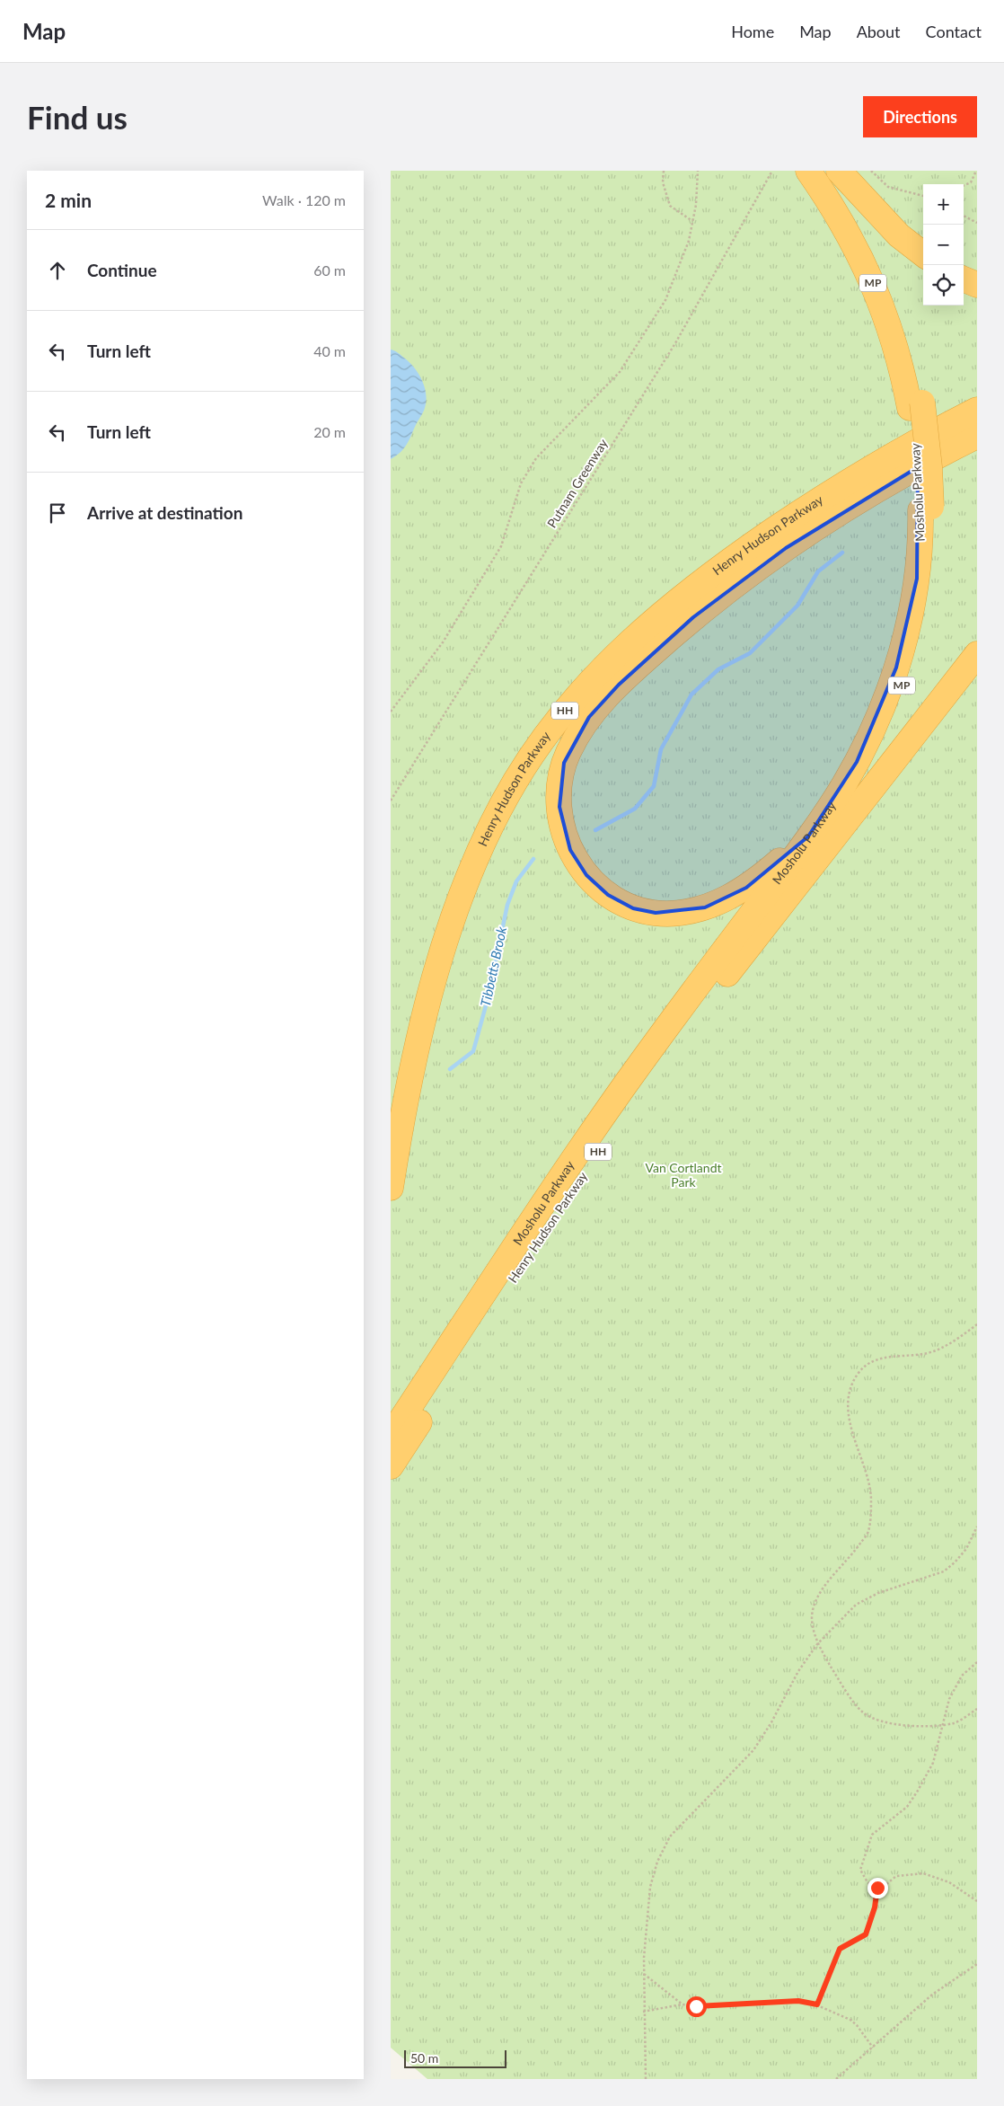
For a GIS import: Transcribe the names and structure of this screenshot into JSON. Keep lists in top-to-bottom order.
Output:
{
  "streets": {
    "highway": [
      "MP",
      "Mosholu Parkway",
      "Henry Hudson Parkway",
      "HH"
    ],
    "path": ["Putnam Greenway"]
  },
  "crossings": [
    ["Mosholu Parkway", "Henry Hudson Parkway"]
  ],
  "water": ["Tibbetts Brook"],
  "parks": ["Van Cortlandt Park"],
  "scale_bar": "50 m",
  "page": {
    "header": "Map",
    "nav": [
      "Home",
      "Map",
      "About",
      "Contact"
    ],
    "buttons": "Directions",
    "title": "Find us",
    "heading": ["2 min", "Walk · 120 m"],
    "map_buttons": ["+", "−"],
    "list": [
      ["Continue", "60 m"],
      ["Turn left", "40 m"],
      ["Turn left", "20 m"],
      "Arrive at destination"
    ],
    "scale": "50 m"
  }
}
